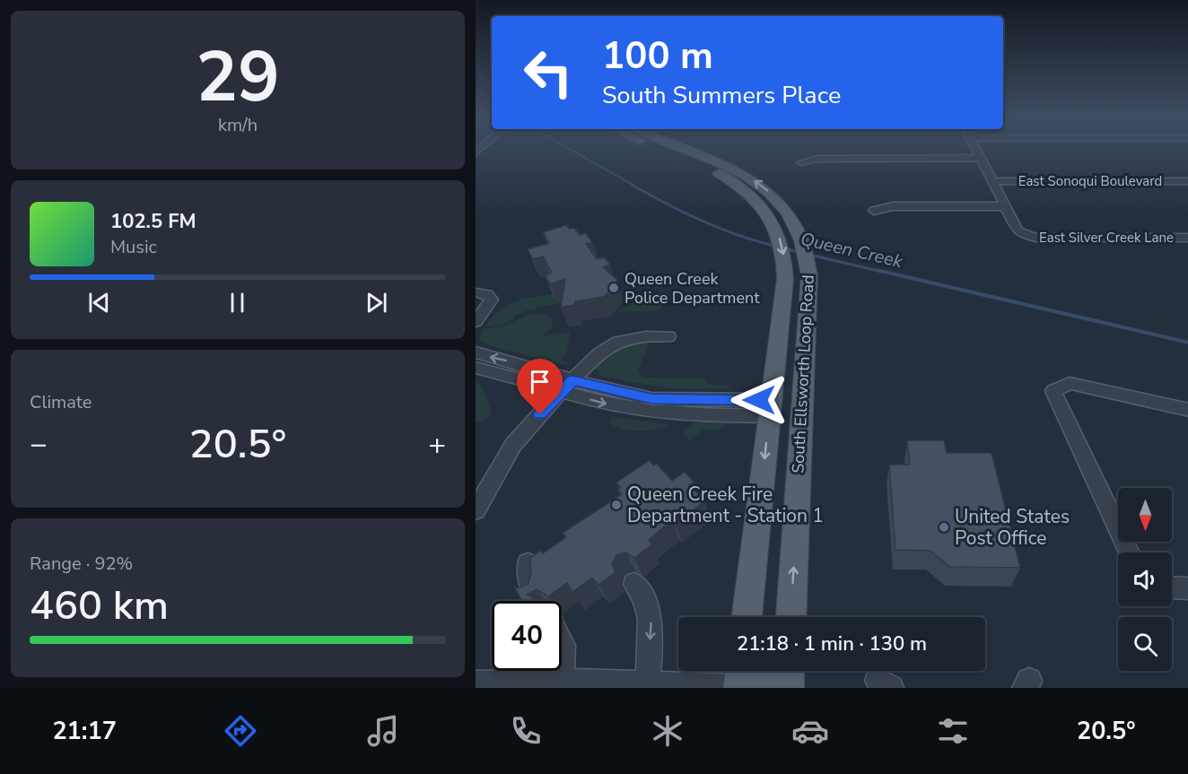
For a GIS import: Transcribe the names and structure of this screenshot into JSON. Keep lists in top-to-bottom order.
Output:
{
  "streets": {
    "main road": ["South Ellsworth Loop Road"],
    "street": ["East Sonoqui Boulevard", "East Silver Creek Lane"]
  },
  "crossings": [
    ["East Sonoqui Boulevard", "East Silver Creek Lane"]
  ],
  "water": ["Queen Creek"],
  "places": ["Queen Creek Police Department", "Queen Creek Fire Department - Station 1", "United States Post Office"],
  "north": "bottom",
  "page": {
    "tile": [
      ["29", "km/h"],
      "Climate",
      ["Range · 92%", "460 km"]
    ],
    "turn": ["100 m", "South Summers Place"],
    "song": ["102.5 FM", "Music"],
    "heat": ["−", "20.5°", "+"],
    "limit": "40",
    "trip": "21:18 · 1 min · 130 m",
    "tabs": ["21:17", "20.5°"]
  }
}
